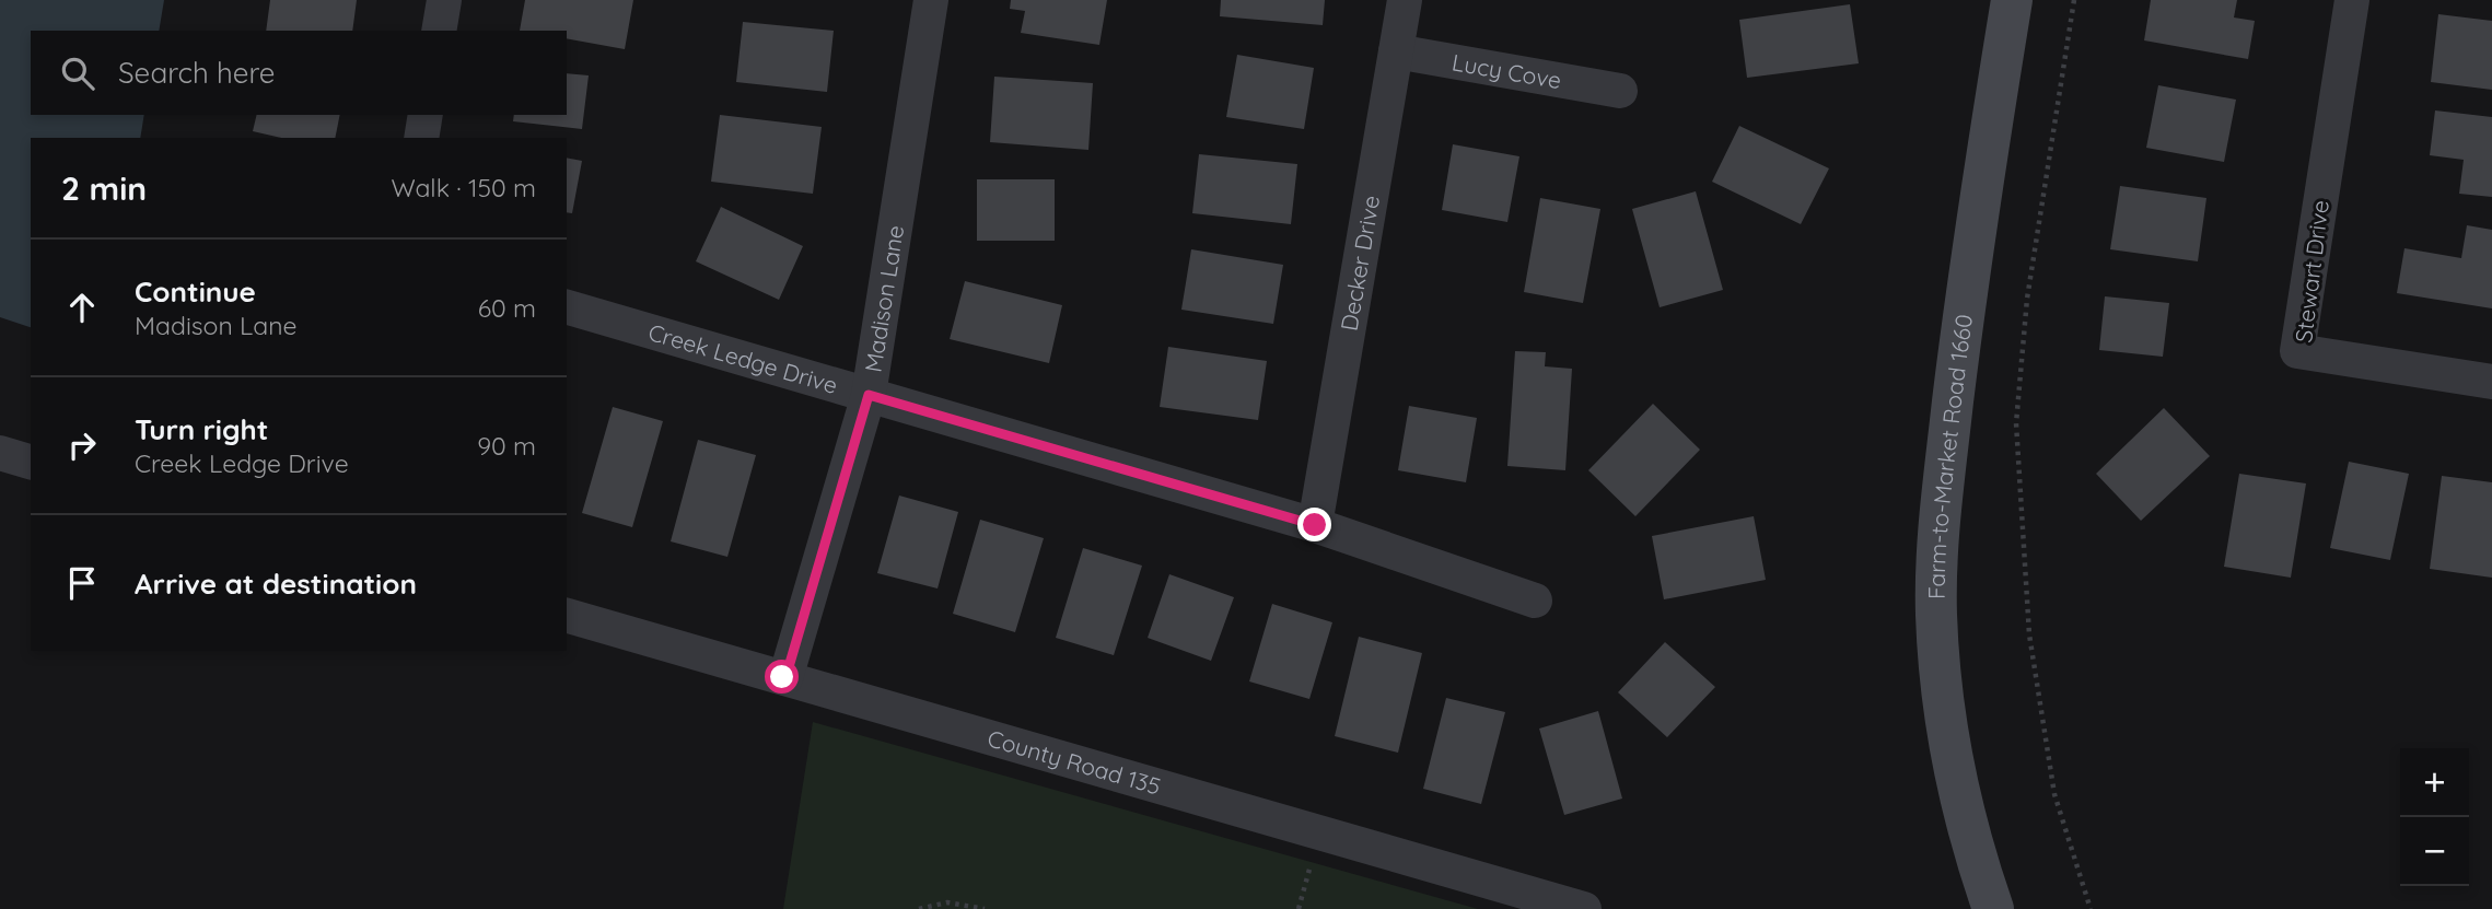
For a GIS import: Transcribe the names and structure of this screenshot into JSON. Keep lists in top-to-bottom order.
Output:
{
  "streets": {
    "main road": ["Farm-to-Market Road 1660"],
    "street": [
      "Lucy Cove",
      "Decker Drive",
      "Stewart Drive",
      "Madison Lane",
      "Creek Ledge Drive",
      "County Road 135"
    ]
  },
  "crossings": [
    ["Lucy Cove", "Decker Drive"],
    ["Decker Drive", "Creek Ledge Drive"],
    ["Madison Lane", "Creek Ledge Drive"],
    ["Madison Lane", "County Road 135"]
  ],
  "page": {
    "search": "Search here",
    "heading": ["2 min", "Walk · 150 m"],
    "list": [
      ["Continue", "Madison Lane", "60 m"],
      ["Turn right", "Creek Ledge Drive", "90 m"],
      "Arrive at destination"
    ],
    "map_buttons": ["+", "−"]
  }
}
